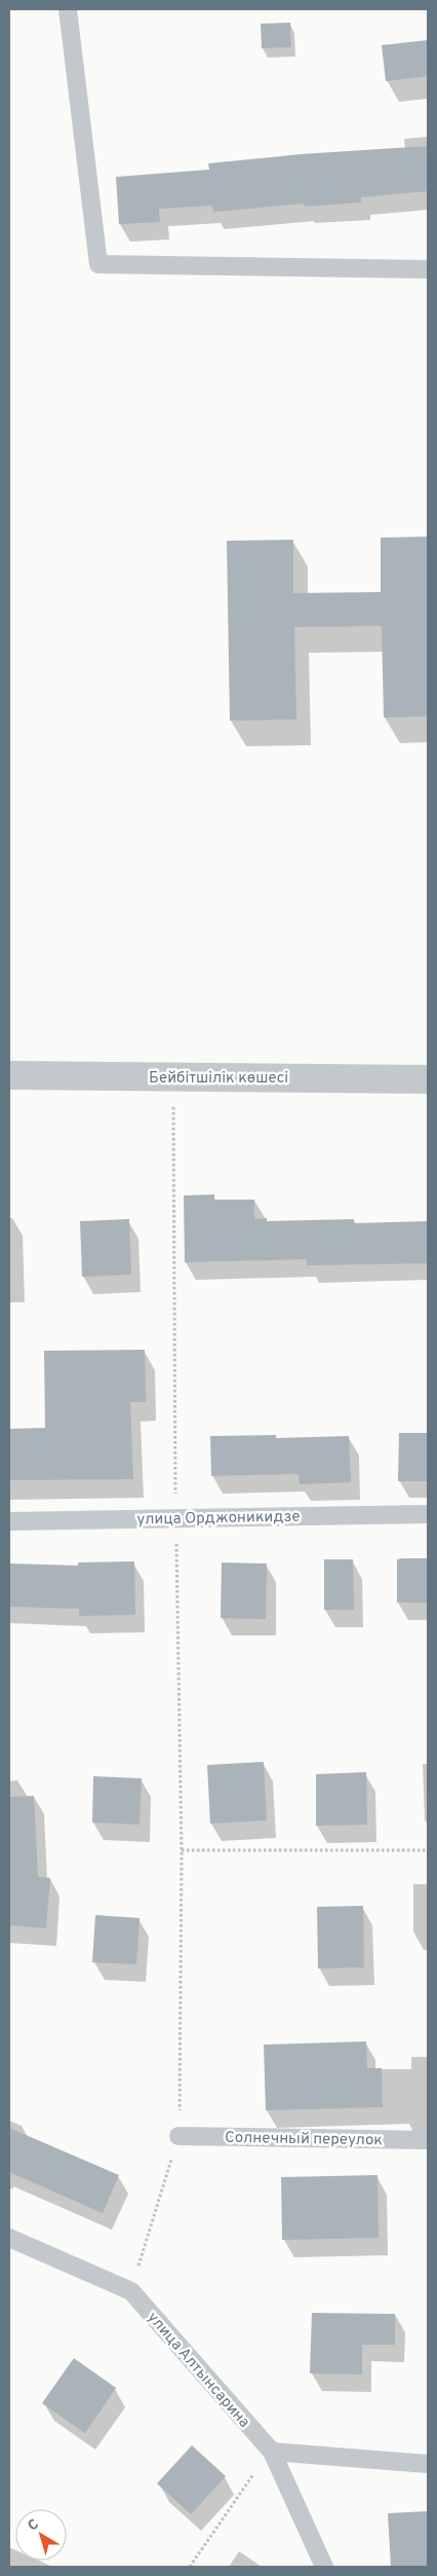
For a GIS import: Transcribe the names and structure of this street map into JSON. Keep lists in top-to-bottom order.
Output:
{
  "streets": {
    "street": ["Бейбітшілік көшесі"],
    "lane": ["улица Орджоникидзе", "Солнечный переулок", "улица Алтынсарина"]
  },
  "north": "top left"
}
